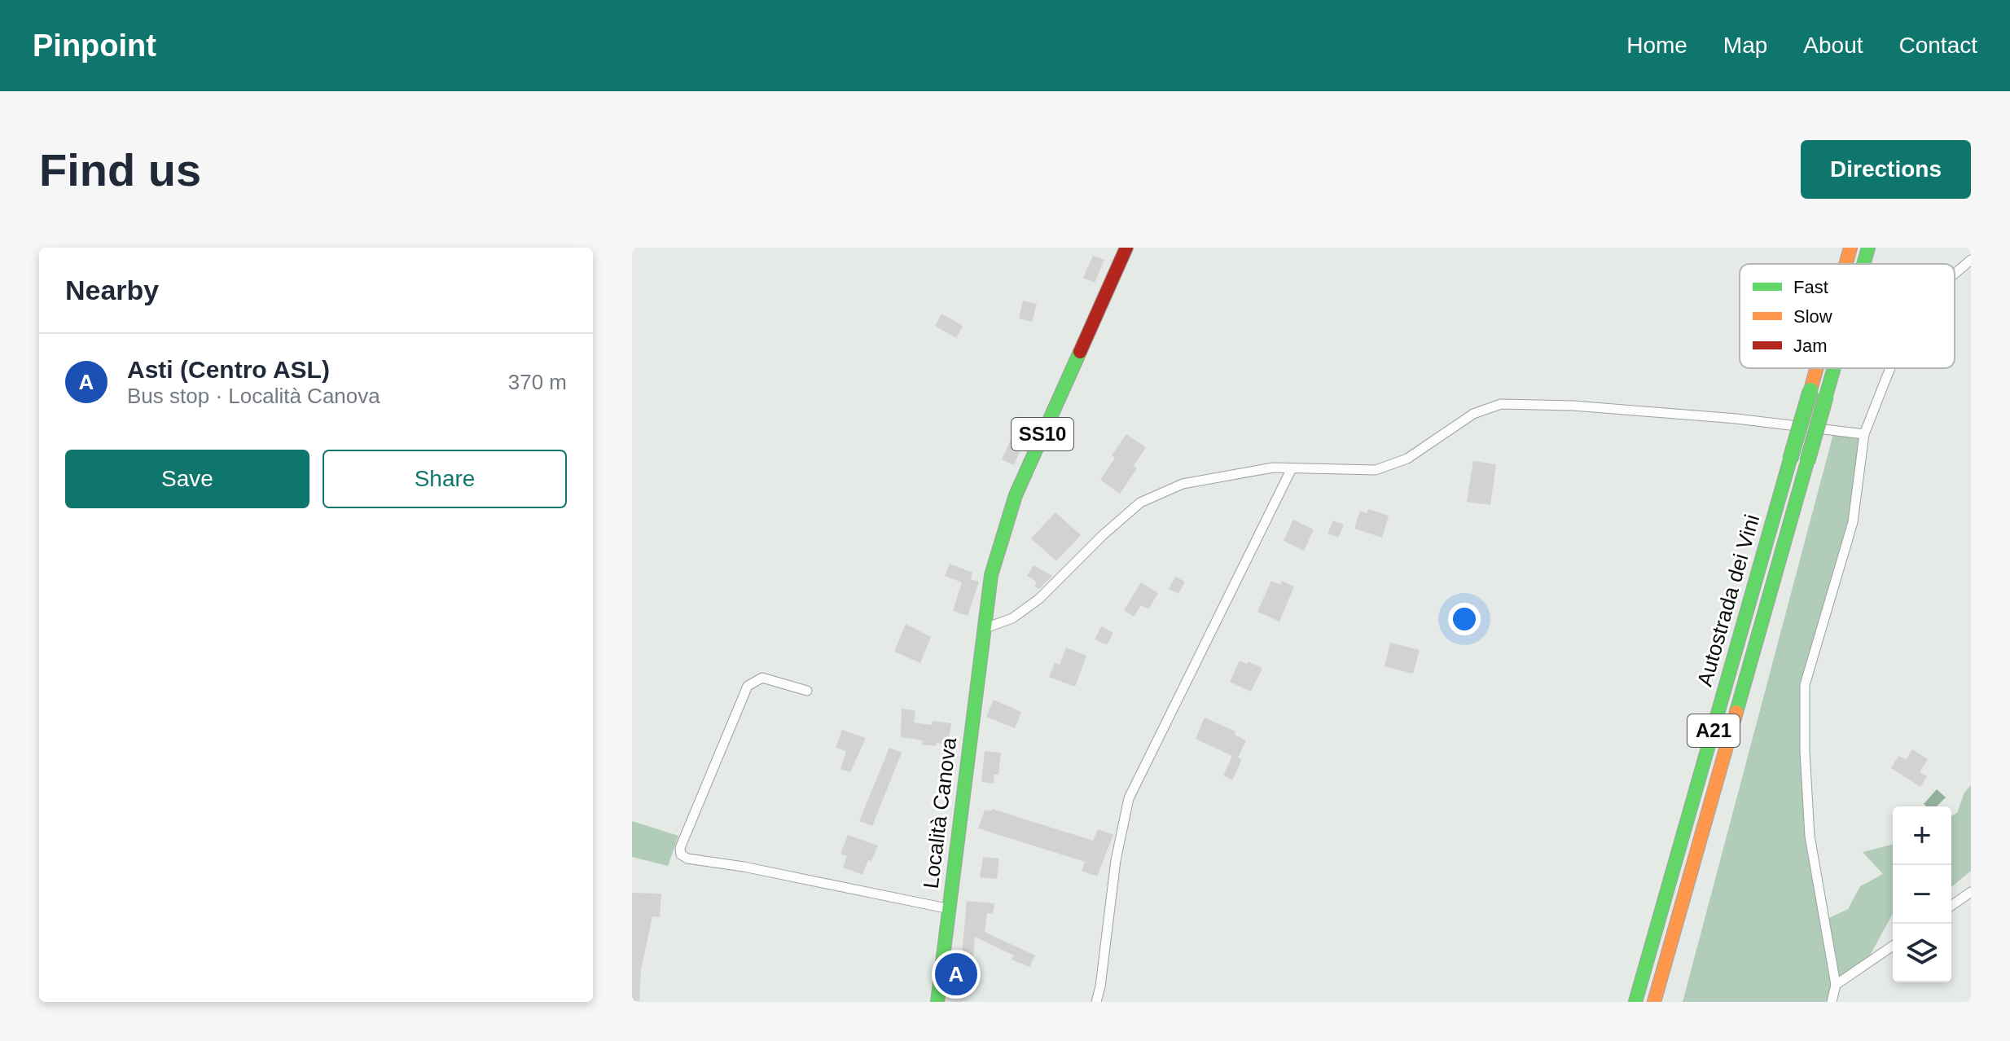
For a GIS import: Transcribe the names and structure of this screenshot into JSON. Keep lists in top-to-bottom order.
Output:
{
  "streets": {
    "main road": [
      "SS10",
      "Autostrada dei Vini",
      "A21",
      "Località Canova"
    ]
  },
  "crossings": [
    ["SS10", "Località Canova"]
  ],
  "legend": ["Fast", "Slow", "Jam"],
  "page": {
    "header": "Pinpoint",
    "nav": [
      "Home",
      "Map",
      "About",
      "Contact"
    ],
    "buttons": [
      "Directions",
      ["Save", "Share"]
    ],
    "title": "Find us",
    "heading": "Nearby",
    "list": [
      {
        "mark": "A",
        "name": "Asti (Centro ASL)",
        "note": "Bus stop · Località Canova",
        "value": "370 m"
      }
    ],
    "map_buttons": ["+", "−"],
    "pins": "A"
  }
}
